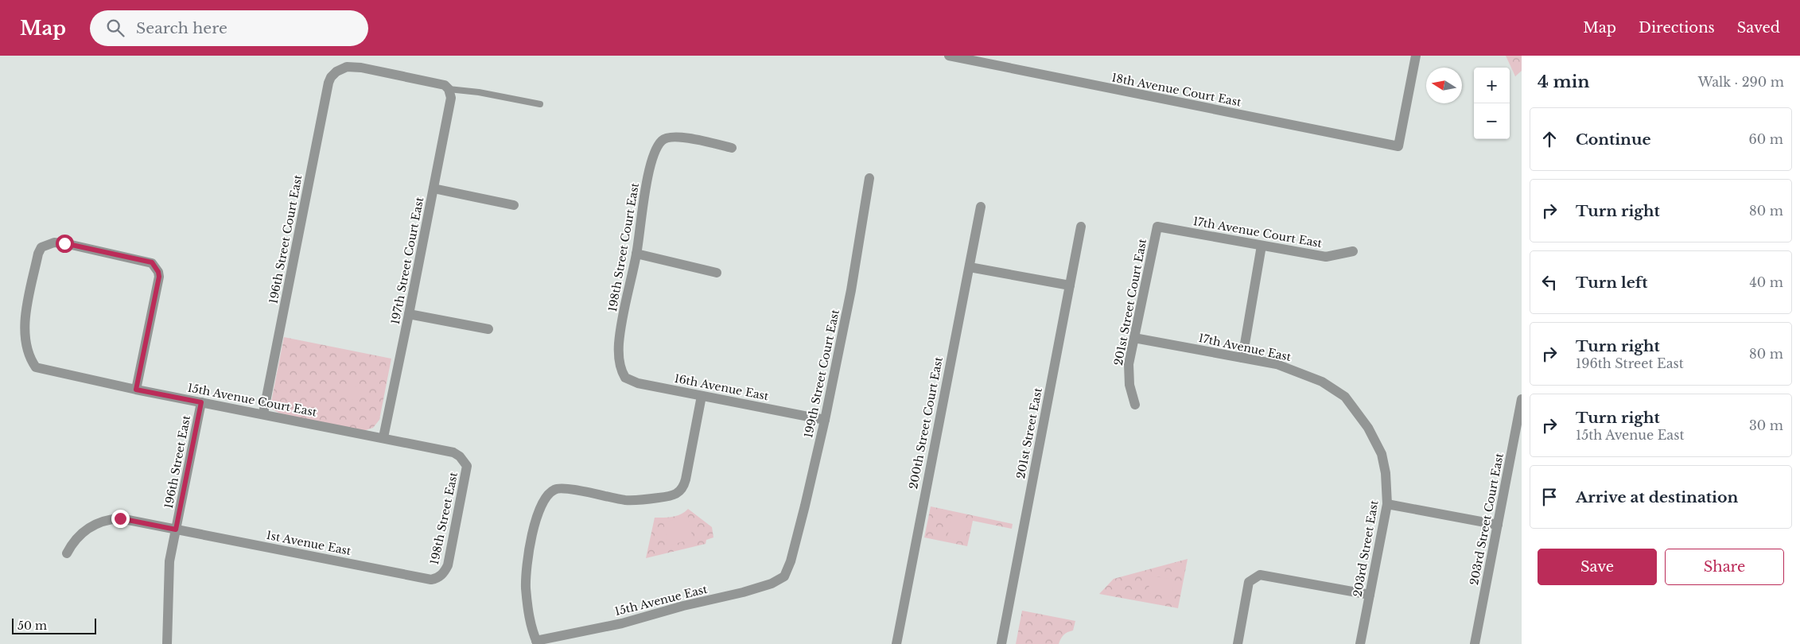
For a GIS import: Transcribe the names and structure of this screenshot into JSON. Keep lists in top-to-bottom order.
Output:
{
  "streets": {
    "street": [
      "18th Avenue Court East",
      "17th Avenue Court East",
      "196th Street Court East",
      "198th Street Court East",
      "197th Street Court East",
      "201st Street Court East",
      "17th Avenue East",
      "199th Street Court East",
      "16th Avenue East",
      "15th Avenue Court East",
      "200th Street Court East",
      "201st Street East",
      "196th Street East",
      "198th Street East",
      "203rd Street Court East",
      "1st Avenue East",
      "203rd Street East",
      "15th Avenue East"
    ]
  },
  "crossings": [
    ["17th Avenue Court East", "201st Street Court East"],
    ["196th Street Court East", "197th Street Court East"],
    ["196th Street Court East", "15th Avenue Court East"],
    ["198th Street Court East", "16th Avenue East"],
    ["197th Street Court East", "15th Avenue Court East"],
    ["201st Street Court East", "17th Avenue East"],
    ["17th Avenue East", "203rd Street East"],
    ["199th Street Court East", "16th Avenue East"],
    ["199th Street Court East", "15th Avenue East"],
    ["15th Avenue Court East", "196th Street East"],
    ["15th Avenue Court East", "198th Street East"],
    ["196th Street East", "1st Avenue East"],
    ["198th Street East", "1st Avenue East"]
  ],
  "scale_bar": "50 m",
  "north": "left",
  "page": {
    "header": "Map",
    "search": "Search here",
    "nav": ["Map", "Directions", "Saved"],
    "heading": ["4 min", "Walk · 290 m"],
    "map_buttons": ["+", "−"],
    "list": [
      ["Continue", "60 m"],
      ["Turn right", "80 m"],
      ["Turn left", "40 m"],
      ["Turn right", "196th Street East", "80 m"],
      ["Turn right", "15th Avenue East", "30 m"],
      "Arrive at destination"
    ],
    "buttons": ["Save", "Share"],
    "scale": "50 m"
  }
}
